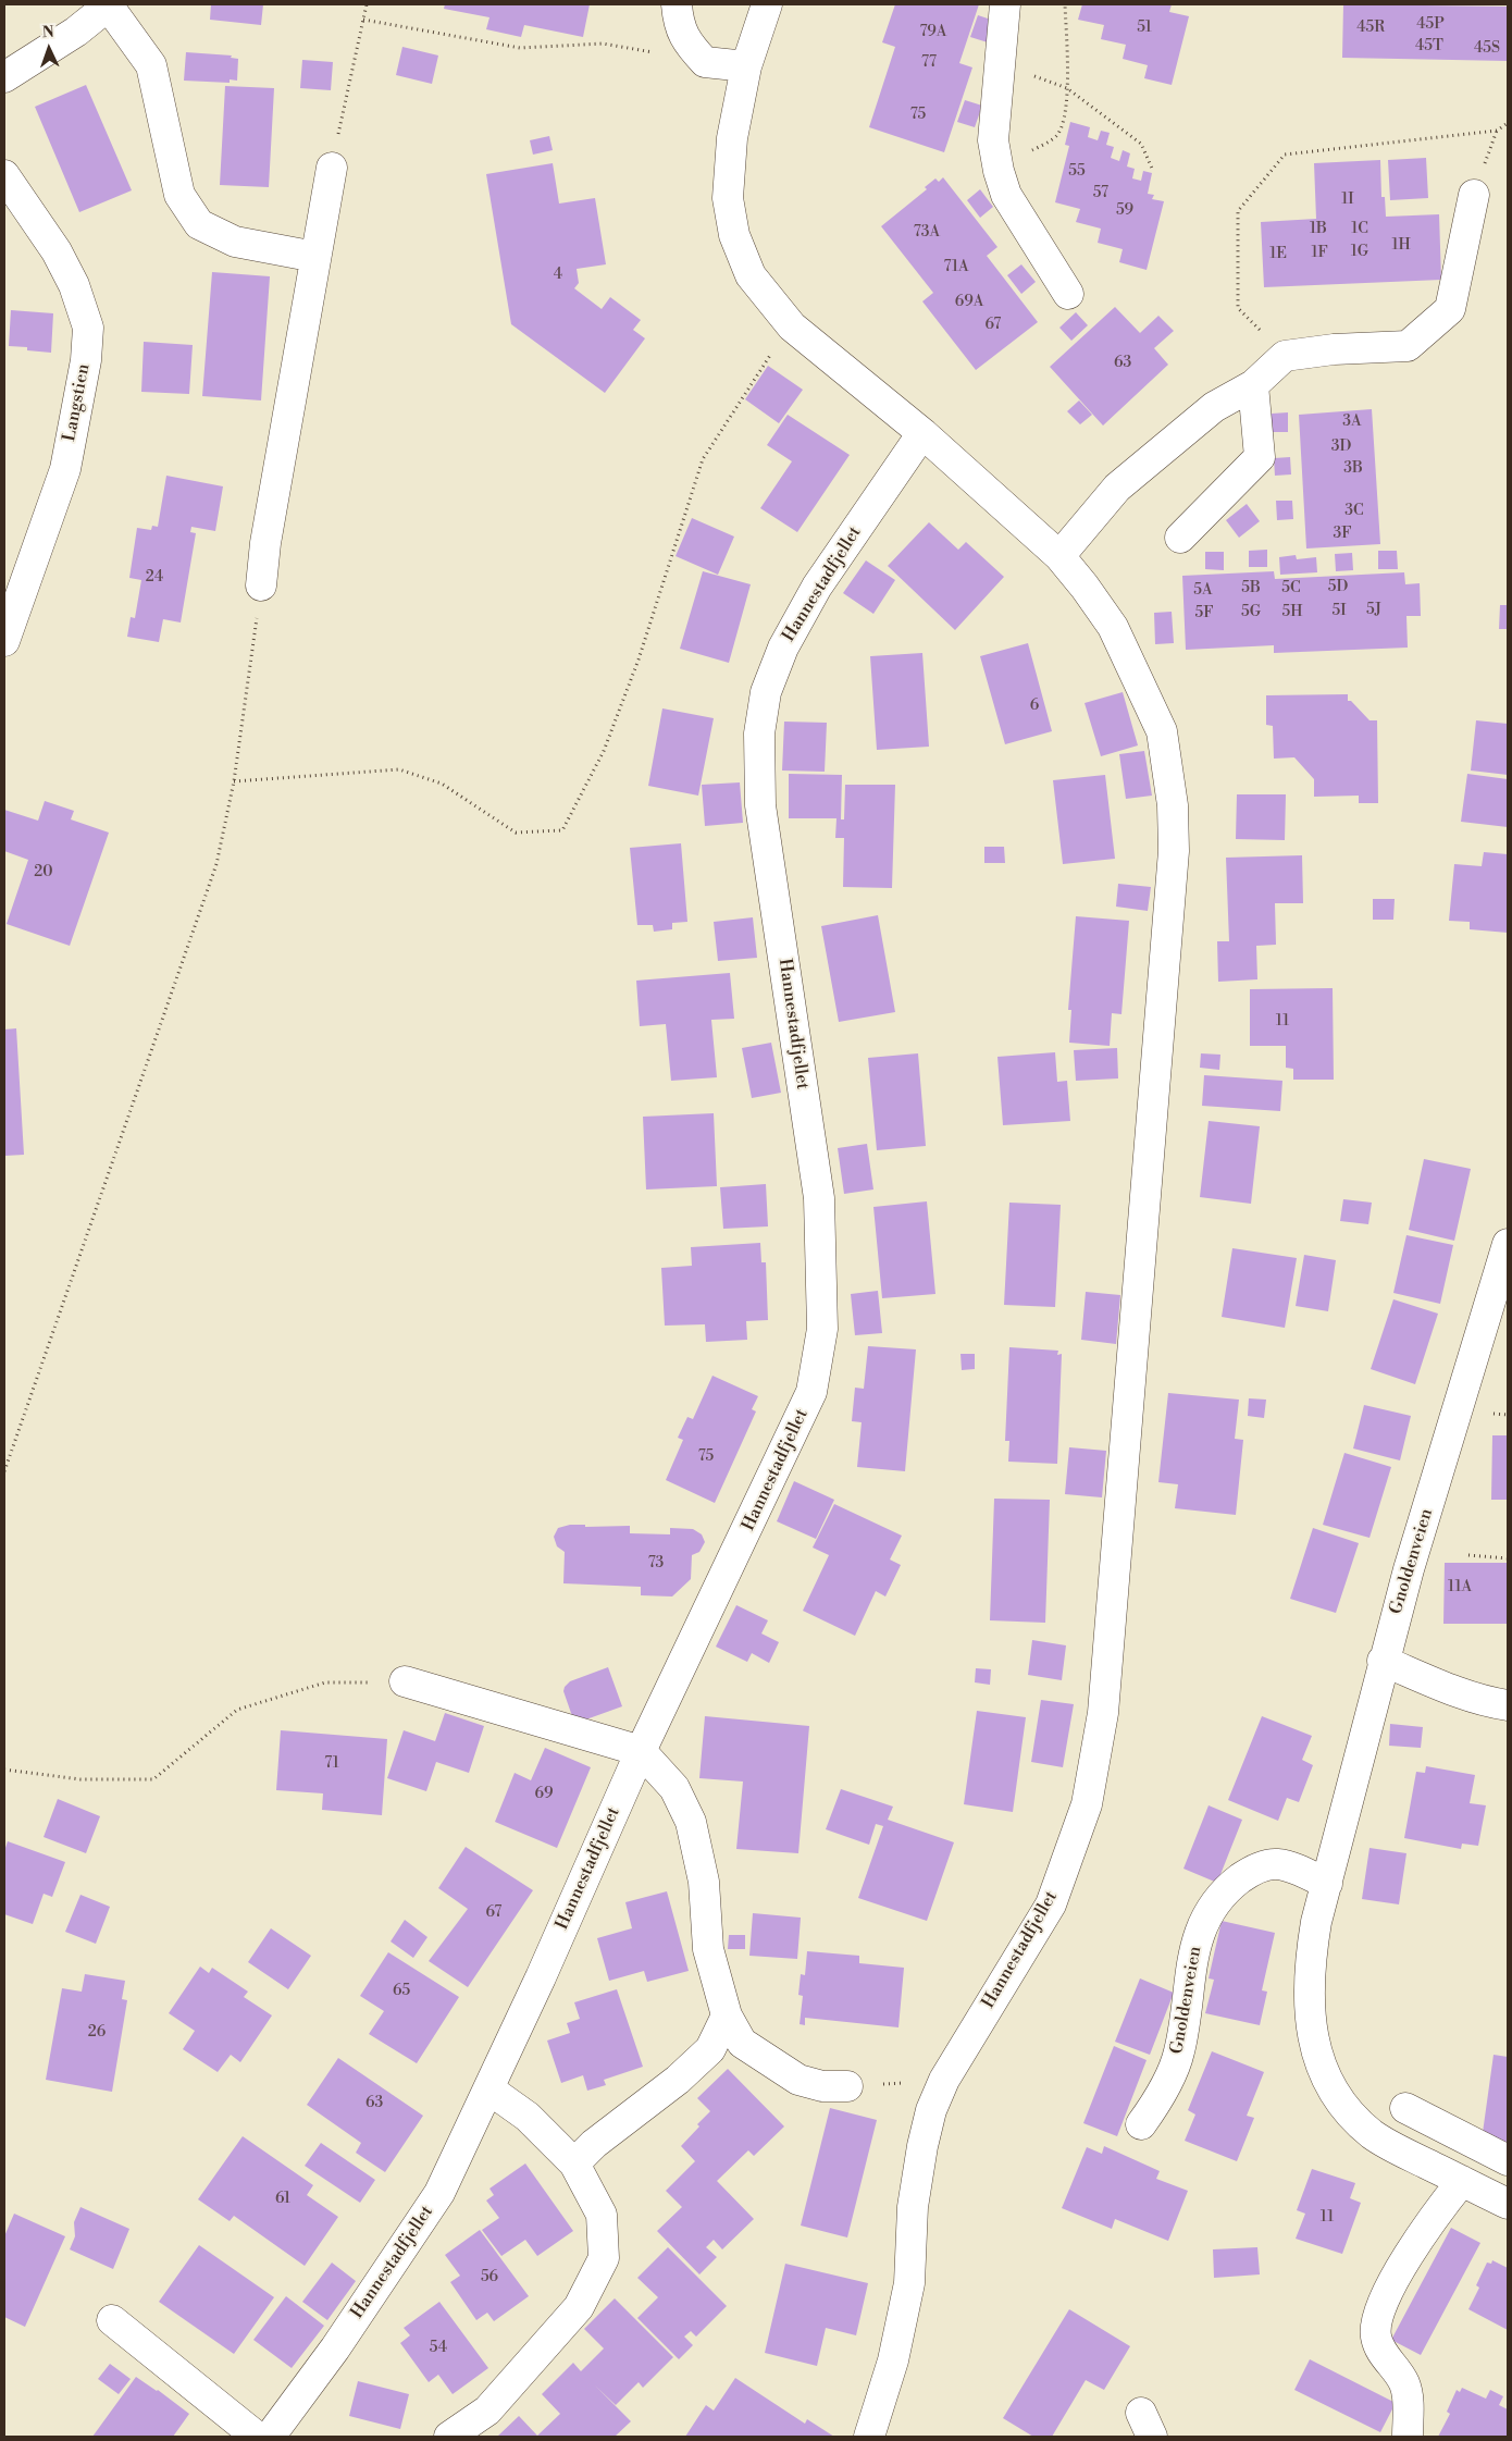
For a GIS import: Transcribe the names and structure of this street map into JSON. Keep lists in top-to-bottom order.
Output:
{
  "streets": {
    "street": ["Langstien", "Hannestadfjellet", "Gnoldenveien"]
  },
  "house_numbers": [
    "45P",
    "51",
    "45R",
    "79A",
    "45T",
    "45S",
    "77",
    "75",
    "55",
    "57",
    "1I",
    "59",
    "1B",
    "1C",
    "73A",
    "1H",
    "1G",
    "1F",
    "1E",
    "71A",
    "4",
    "69A",
    "67",
    "63",
    "3A",
    "3D",
    "3B",
    "3C",
    "3F",
    "24",
    "5D",
    "5B",
    "5C",
    "5A",
    "5J",
    "5I",
    "5G",
    "5H",
    "5F",
    "6",
    "20",
    "11",
    "75",
    "73",
    "11A",
    "71",
    "69",
    "67",
    "65",
    "26",
    "63",
    "61",
    "11",
    "56",
    "54"
  ],
  "north": "top"
}
